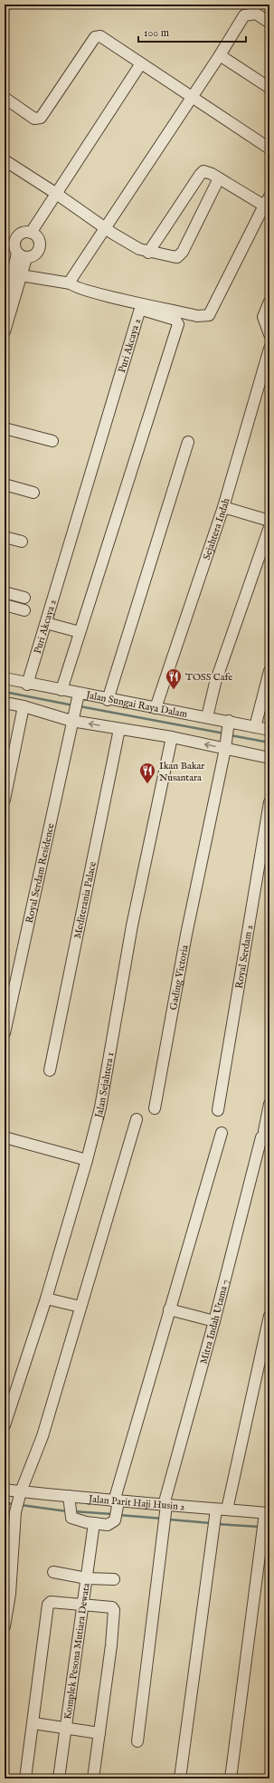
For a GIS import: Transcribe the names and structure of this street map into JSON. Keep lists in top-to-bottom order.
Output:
{
  "streets": {
    "street": [
      "Puri Akcaya 2",
      "Sejahtera Indah",
      "Jalan Sungai Raya Dalam",
      "Royal Serdam Residence",
      "Mediterania Palace",
      "Royal Serdam 2",
      "Gading Victoria",
      "Jalan Sejahtera 1",
      "Mitra Indah Utama 7",
      "Jalan Parit Haji Husin 2",
      "Komplek Pesona Mutiara Dewata"
    ]
  },
  "crossings": [
    ["Puri Akcaya 2", "Jalan Sungai Raya Dalam"],
    ["Sejahtera Indah", "Jalan Sungai Raya Dalam"],
    ["Jalan Sungai Raya Dalam", "Royal Serdam Residence"],
    ["Mitra Indah Utama 7", "Jalan Parit Haji Husin 2"]
  ],
  "places": {
    "restaurant": ["TOSS Cafe", "Ikan Bakar Nusantara"]
  },
  "scale_bar": "100 m"
}
